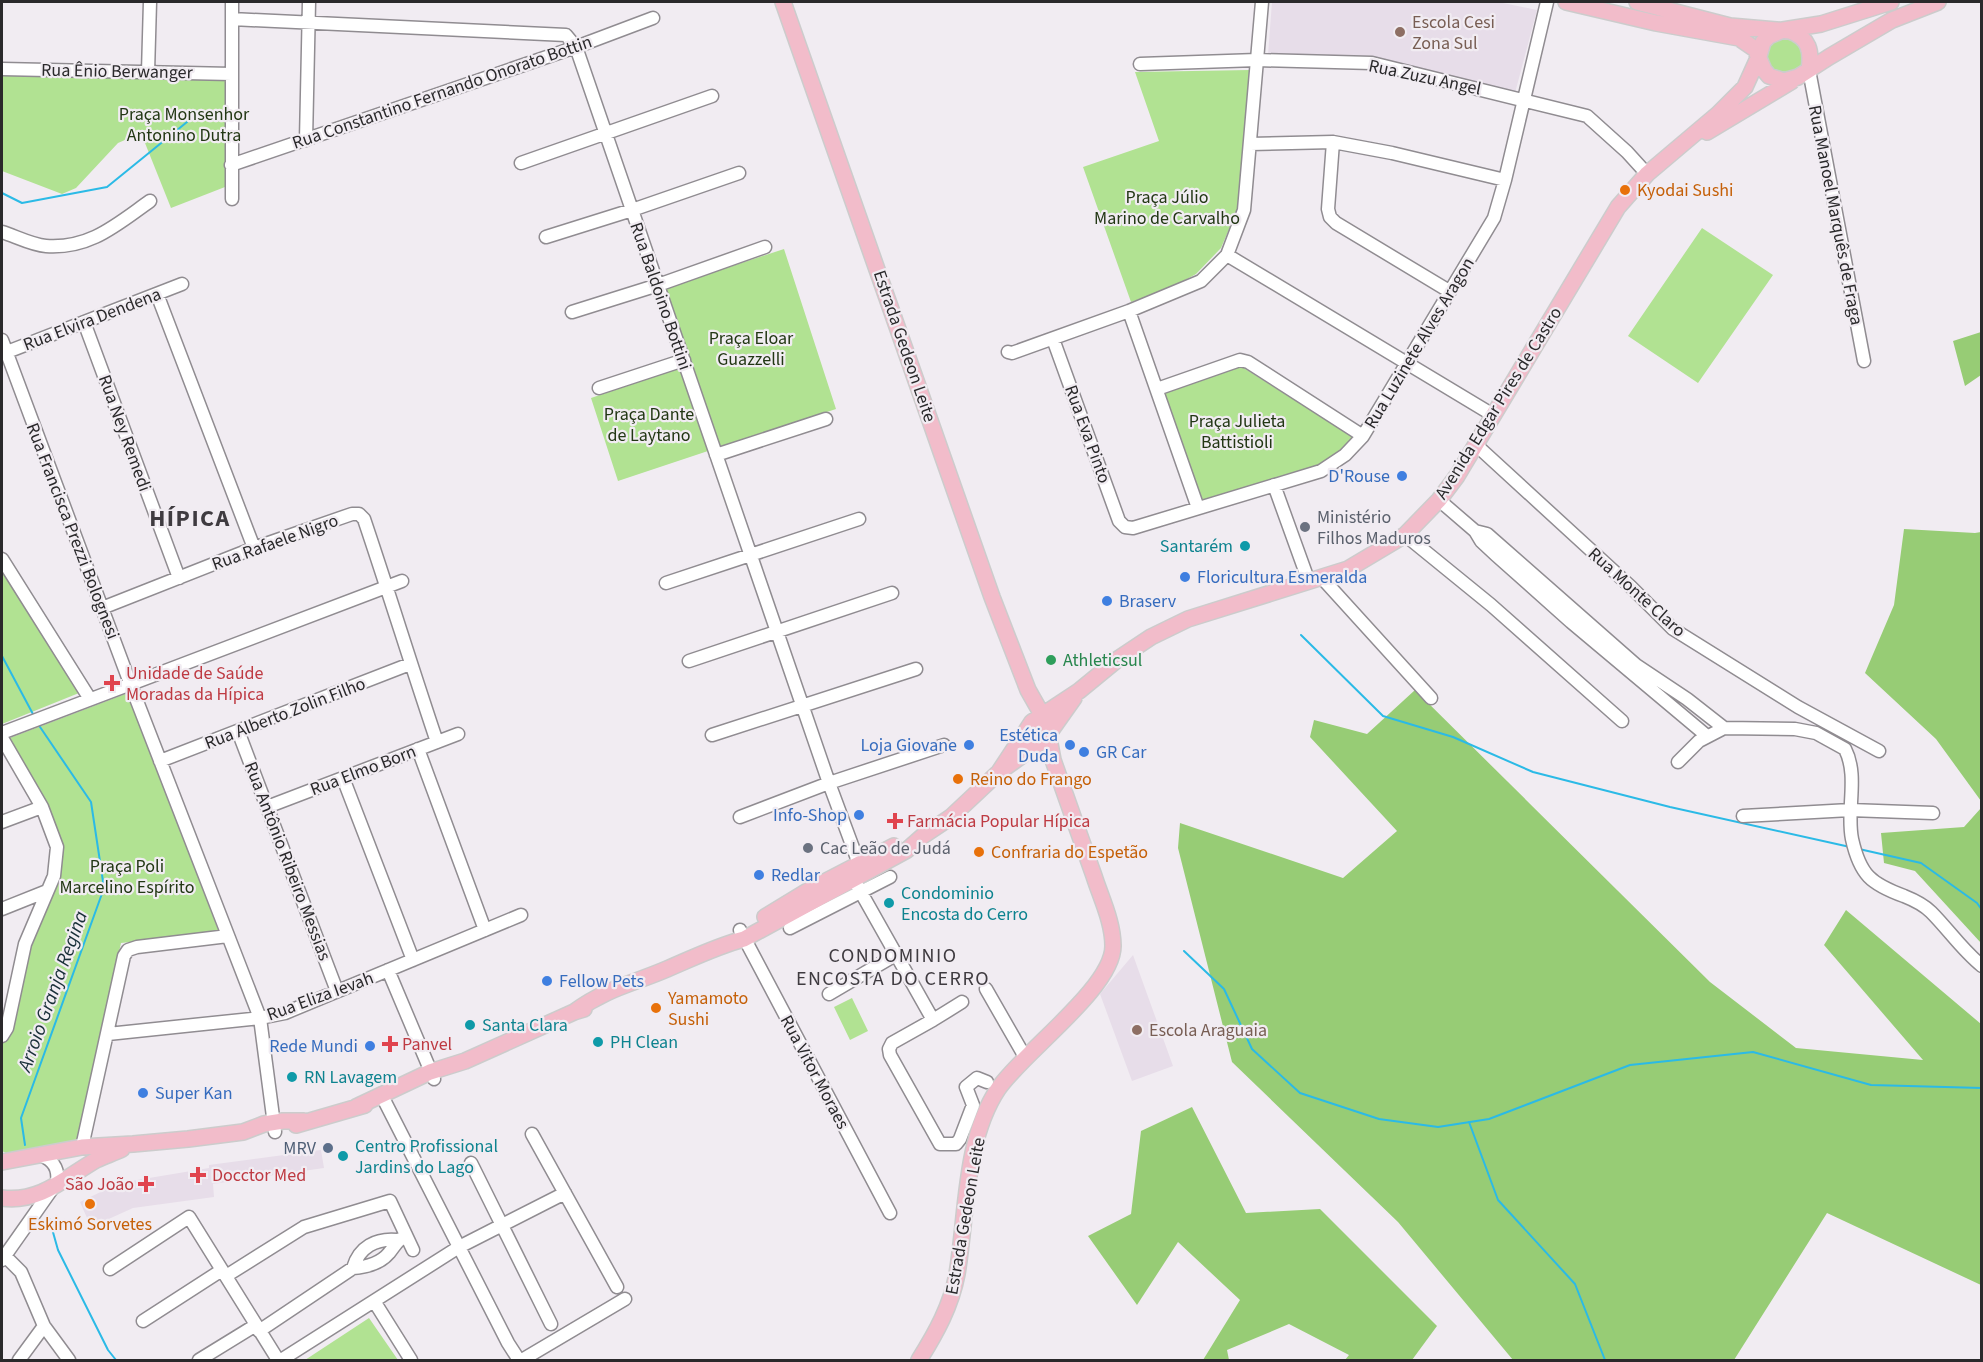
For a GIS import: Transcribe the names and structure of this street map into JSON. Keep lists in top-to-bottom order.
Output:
{
  "streets": {
    "main road": ["Estrada Gedeon Leite", "Avenida Edgar Pires de Castro"],
    "street": [
      "Rua Ênio Berwanger",
      "Rua Zuzu Angel",
      "Rua Constantino Fernando Onorato Bottin",
      "Rua Manoel Marquês de Fraga",
      "Rua Baldoino Bottini",
      "Rua Elvira Dendena",
      "Rua Luzinete Alves Aragon",
      "Rua Ney Remedi",
      "Rua Eva Pinto",
      "Rua Francisca Prezzi Bolognesi",
      "Rua Rafaele Nigro",
      "Rua Monte Claro",
      "Rua Alberto Zolin Filho",
      "Rua Elmo Born",
      "Rua Antônio Ribeiro Messias",
      "Rua Eliza Ievah",
      "Rua Vitor Moraes"
    ]
  },
  "crossings": [
    ["Rua Zuzu Angel", "Rua Luzinete Alves Aragon"],
    ["Rua Zuzu Angel", "Avenida Edgar Pires de Castro"],
    ["Rua Constantino Fernando Onorato Bottin", "Rua Baldoino Bottini"],
    ["Rua Manoel Marquês de Fraga", "Avenida Edgar Pires de Castro"],
    ["Rua Baldoino Bottini", "Avenida Edgar Pires de Castro"],
    ["Rua Elvira Dendena", "Rua Ney Remedi"],
    ["Rua Elvira Dendena", "Rua Francisca Prezzi Bolognesi"],
    ["Rua Luzinete Alves Aragon", "Rua Eva Pinto"],
    ["Estrada Gedeon Leite", "Avenida Edgar Pires de Castro"],
    ["Avenida Edgar Pires de Castro", "Rua Francisca Prezzi Bolognesi"],
    ["Avenida Edgar Pires de Castro", "Rua Monte Claro"],
    ["Avenida Edgar Pires de Castro", "Rua Vitor Moraes"],
    ["Rua Ney Remedi", "Rua Rafaele Nigro"],
    ["Rua Francisca Prezzi Bolognesi", "Rua Rafaele Nigro"],
    ["Rua Francisca Prezzi Bolognesi", "Rua Alberto Zolin Filho"],
    ["Rua Francisca Prezzi Bolognesi", "Rua Eliza Ievah"],
    ["Rua Rafaele Nigro", "Rua Alberto Zolin Filho"],
    ["Rua Rafaele Nigro", "Rua Elmo Born"],
    ["Rua Alberto Zolin Filho", "Rua Antônio Ribeiro Messias"],
    ["Rua Elmo Born", "Rua Antônio Ribeiro Messias"],
    ["Rua Antônio Ribeiro Messias", "Rua Eliza Ievah"]
  ],
  "districts": ["HÍPICA", "CONDOMINIO ENCOSTA DO CERRO"],
  "water": ["Arroio Granja Regina"],
  "parks": [
    "Praça Monsenhor Antonino Dutra",
    "Praça Júlio Marino de Carvalho",
    "Praça Eloar Guazzelli",
    "Praça Dante de Laytano",
    "Praça Julieta Battistioli",
    "Praça Poli Marcelino Espírito"
  ],
  "places": {
    "other": [
      "Escola Cesi Zona Sul",
      "Kyodai Sushi",
      "D'Rouse",
      "Ministério Filhos Maduros",
      "Santarém",
      "Floricultura Esmeralda",
      "Braserv",
      "Athleticsul",
      "Loja Giovane",
      "Estética Duda",
      "GR Car",
      "Reino do Frango",
      "Info-Shop",
      "Cac Leão de Judá",
      "Confraria do Espetão",
      "Redlar",
      "Condominio Encosta do Cerro",
      "Fellow Pets",
      "Yamamoto Sushi",
      "Santa Clara",
      "Escola Araguaia",
      "PH Clean",
      "Rede Mundi",
      "RN Lavagem",
      "Super Kan",
      "MRV",
      "Centro Profissional Jardins do Lago",
      "Eskimó Sorvetes"
    ],
    "health": [
      "Unidade de Saúde Moradas da Hípica",
      "Farmácia Popular Hípica",
      "Panvel",
      "Docctor Med",
      "São João"
    ]
  }
}
